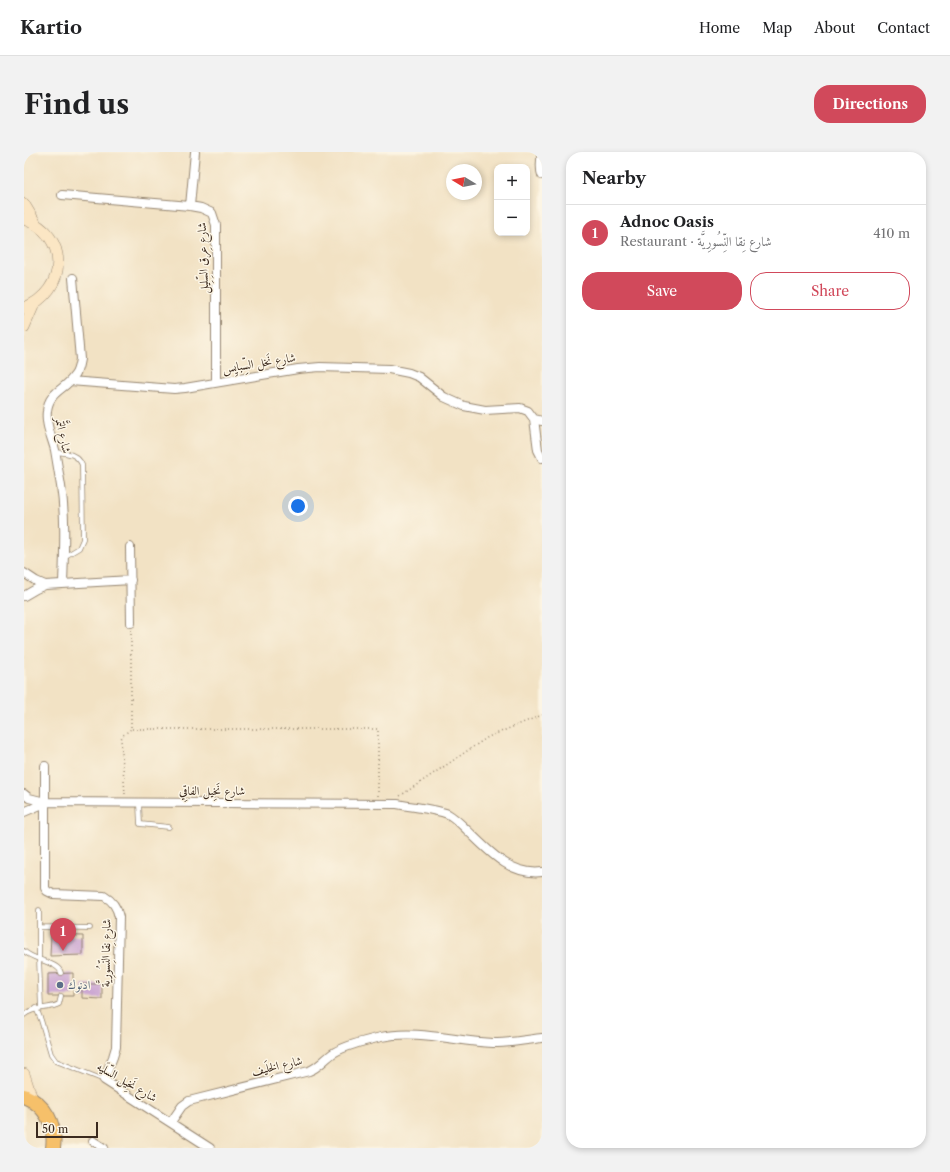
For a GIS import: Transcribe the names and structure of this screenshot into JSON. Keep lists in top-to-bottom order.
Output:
{
  "streets": {
    "street": [
      "شارع عِرق السِّلِيل",
      "شارع نَخل السِّبايِس",
      "شارع التَّمر",
      "شارع نَخِيل الفاقِي",
      "شارع نِقا النِّسُورِيَّة",
      "شارع الخِلَيف",
      "شارع نَخِيل السّلَيه"
    ]
  },
  "crossings": [
    ["شارع عِرق السِّلِيل", "شارع نَخل السِّبايِس"],
    ["شارع نَخل السِّبايِس", "شارع التَّمر"],
    ["شارع نَخِيل الفاقِي", "شارع نِقا النِّسُورِيَّة"],
    ["شارع نِقا النِّسُورِيَّة", "شارع نَخِيل السّلَيه"],
    ["شارع الخِلَيف", "شارع نَخِيل السّلَيه"]
  ],
  "places": ["ادنوك"],
  "scale_bar": "50 m",
  "north": "left",
  "page": {
    "header": "Kartio",
    "nav": [
      "Home",
      "Map",
      "About",
      "Contact"
    ],
    "buttons": [
      "Directions",
      ["Save", "Share"]
    ],
    "title": "Find us",
    "heading": "Nearby",
    "map_buttons": ["+", "−"],
    "list": [
      {
        "mark": "1",
        "name": "Adnoc Oasis",
        "note": "Restaurant · شارع نِقا النِّسُورِيَّة",
        "value": "410 m"
      }
    ],
    "pins": "1",
    "scale": "50 m"
  }
}
